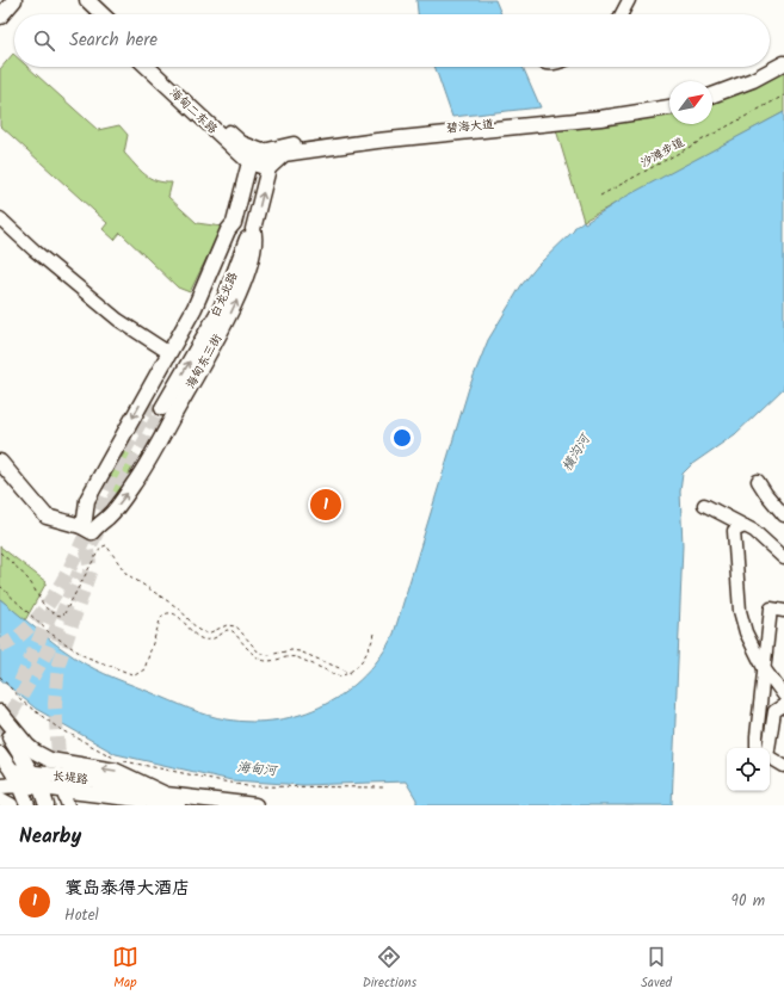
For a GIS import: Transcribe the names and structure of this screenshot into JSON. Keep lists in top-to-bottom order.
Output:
{
  "streets": {
    "main road": [
      "海甸二东路",
      "碧海大道",
      "白龙北路",
      "海甸东三街",
      "长堤路"
    ],
    "path": ["沙滩步道"]
  },
  "crossings": [
    ["海甸二东路", "碧海大道"],
    ["碧海大道", "海甸东三街"],
    ["白龙北路", "海甸东三街"]
  ],
  "water": ["横沟河", "海甸河"],
  "north": "top right",
  "page": {
    "search": "Search here",
    "pins": "1",
    "heading": "Nearby",
    "list": [
      {
        "mark": "1",
        "name": "寰岛泰得大酒店",
        "note": "Hotel",
        "value": "90 m"
      }
    ],
    "nav": ["Map", "Directions", "Saved"]
  }
}
